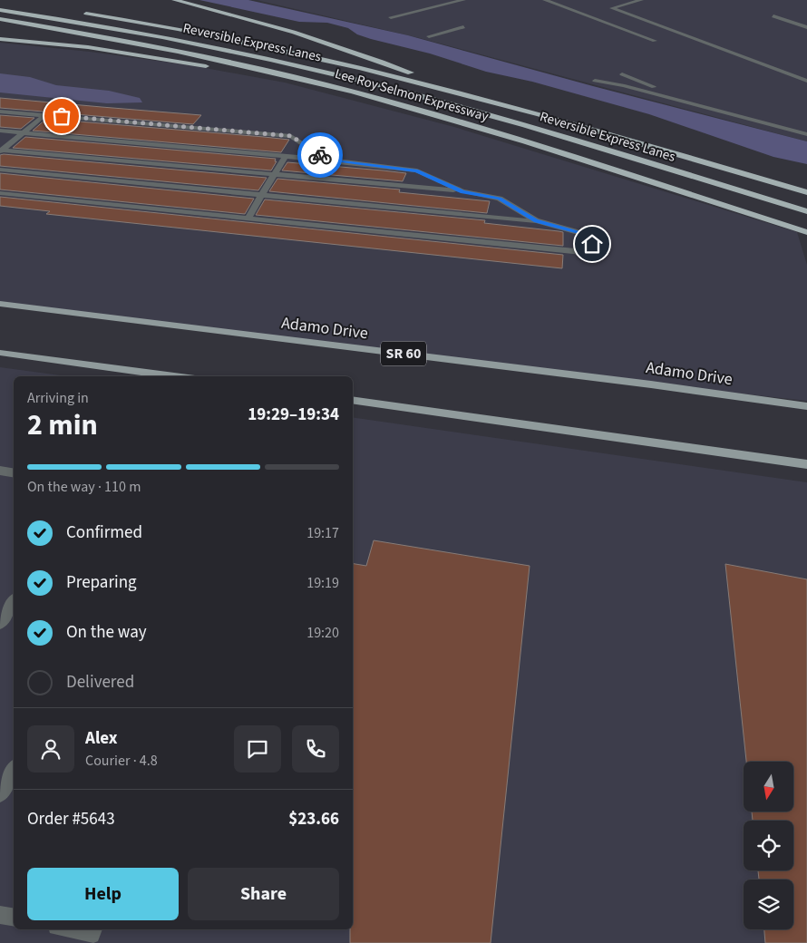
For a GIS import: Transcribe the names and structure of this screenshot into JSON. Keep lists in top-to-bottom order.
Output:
{
  "streets": {
    "highway": ["Reversible Express Lanes", "Lee Roy Selmon Expressway"],
    "main road": ["Adamo Drive", "SR 60"]
  },
  "north": "bottom",
  "page": {
    "heading": ["2 min", "Arriving in", "19:29–19:34"],
    "panel": [
      "Alex",
      "Courier · 4.8",
      "Order #5643",
      "$23.66"
    ],
    "bar": "On the way · 110 m",
    "list": [
      ["Confirmed", "19:17"],
      ["Preparing", "19:19"],
      ["On the way", "19:20"],
      "Delivered"
    ],
    "buttons": ["Help", "Share"]
  }
}
